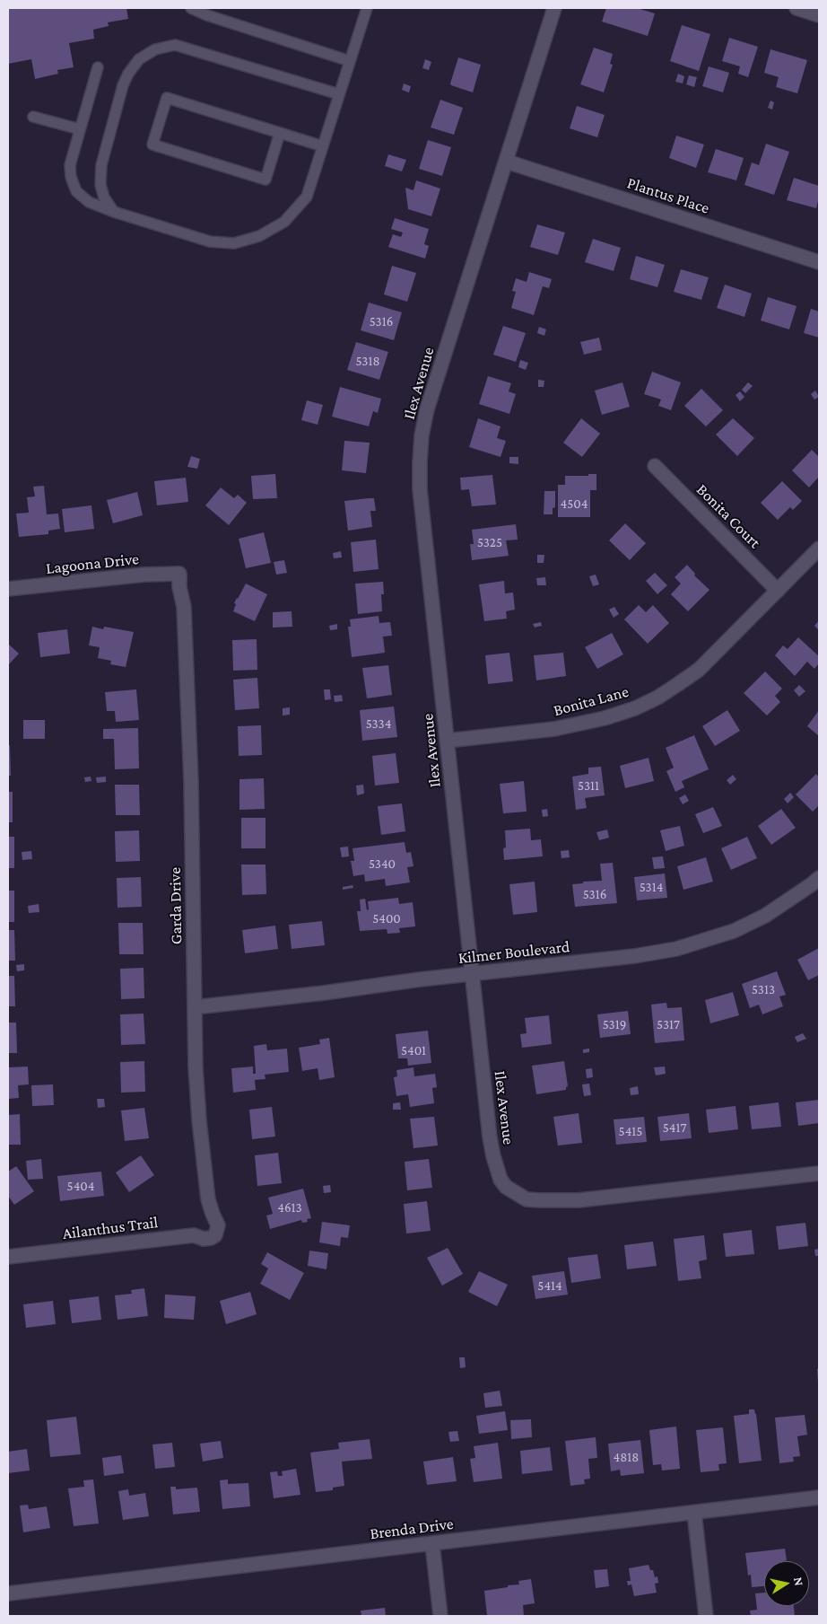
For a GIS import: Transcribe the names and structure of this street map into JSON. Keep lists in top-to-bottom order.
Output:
{
  "streets": {
    "street": [
      "Plantus Place",
      "Ilex Avenue",
      "Bonita Court",
      "Lagoona Drive",
      "Bonita Lane",
      "Garda Drive",
      "Kilmer Boulevard",
      "Ailanthus Trail",
      "Brenda Drive"
    ]
  },
  "crossings": [
    ["Plantus Place", "Ilex Avenue"],
    ["Ilex Avenue", "Bonita Lane"],
    ["Ilex Avenue", "Kilmer Boulevard"],
    ["Bonita Court", "Bonita Lane"],
    ["Lagoona Drive", "Garda Drive"],
    ["Garda Drive", "Kilmer Boulevard"],
    ["Garda Drive", "Ailanthus Trail"]
  ],
  "house_numbers": [
    "5316",
    "5318",
    "4504",
    "5325",
    "5334",
    "5311",
    "5340",
    "5314",
    "5316",
    "5400",
    "5313",
    "5319",
    "5317",
    "5401",
    "5417",
    "5415",
    "5404",
    "4613",
    "5414",
    "4818"
  ],
  "north": "right"
}
